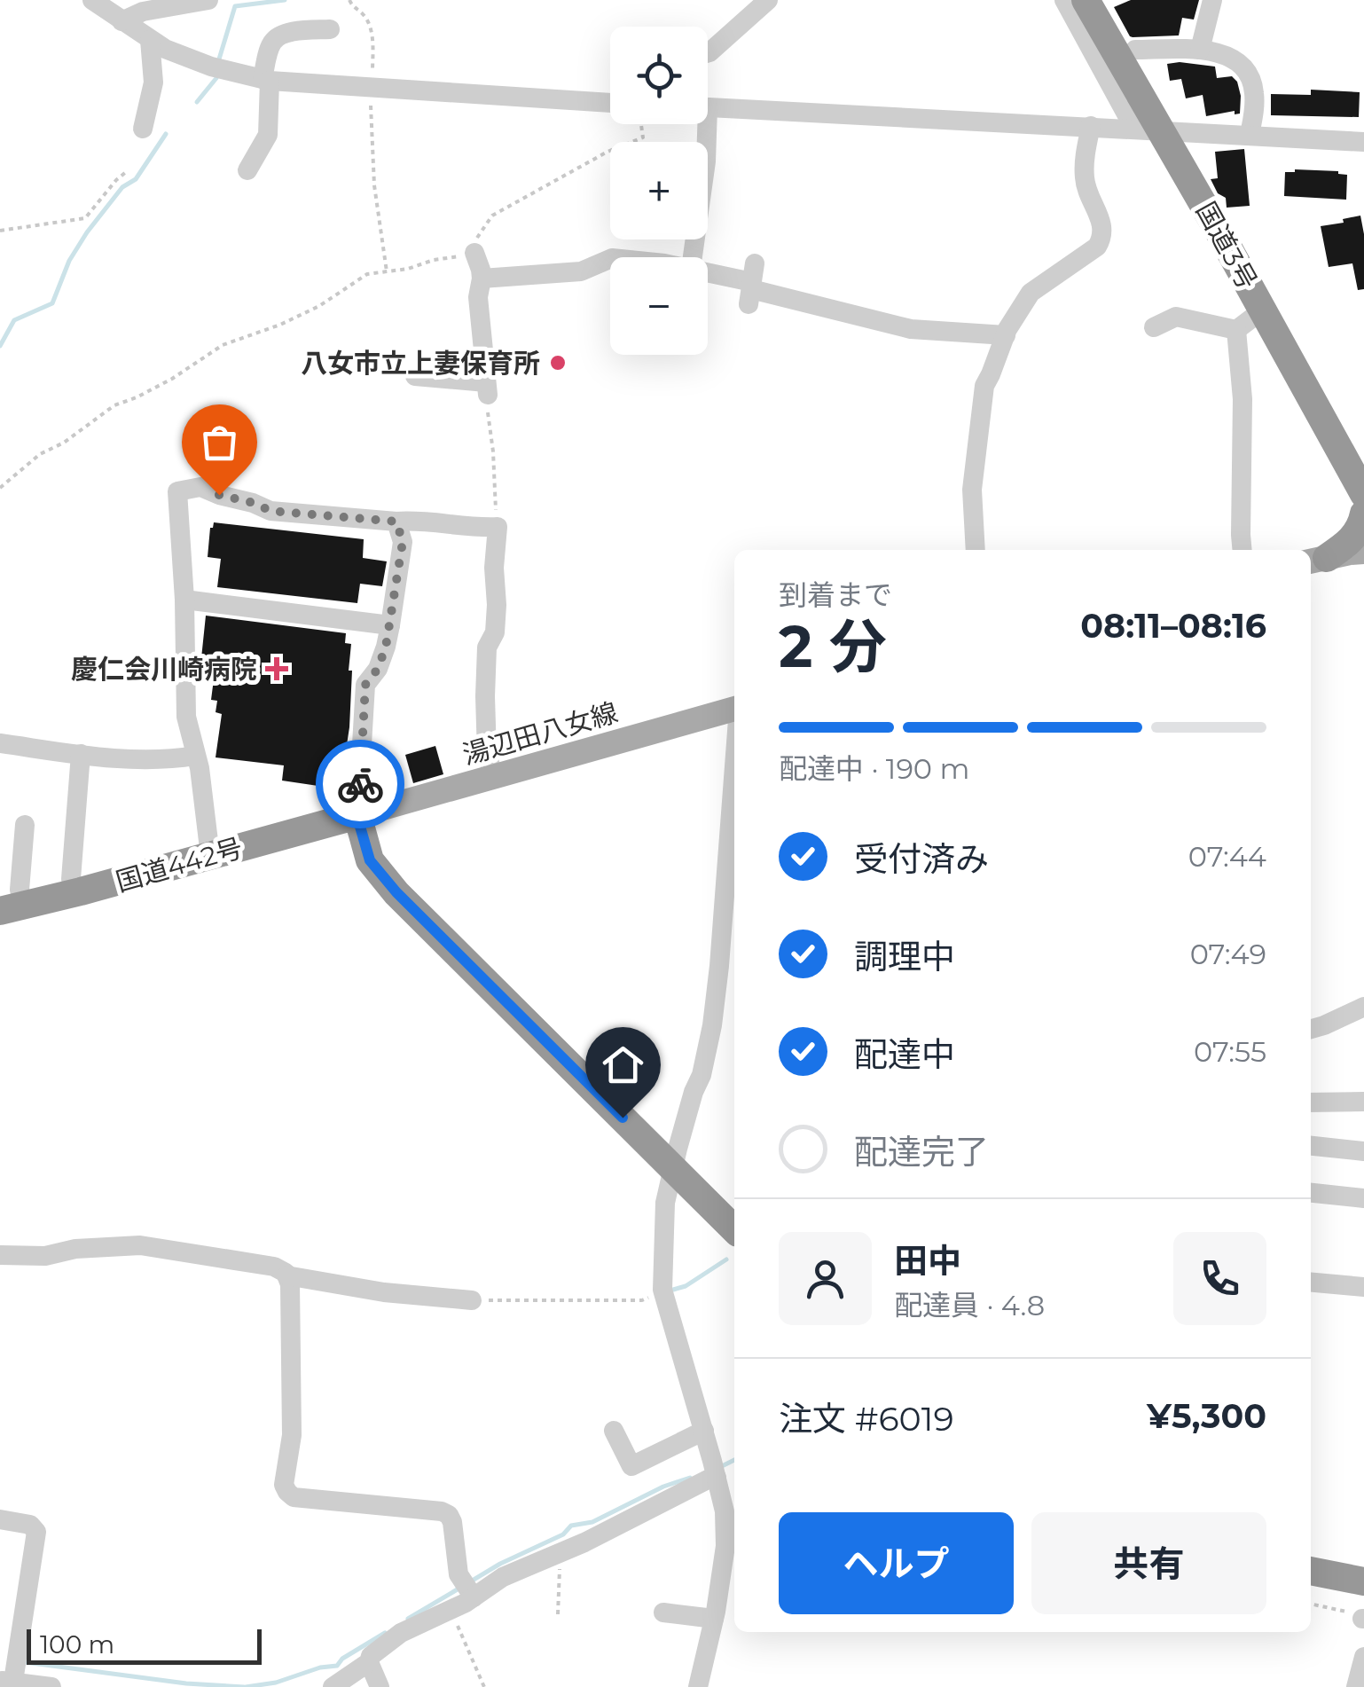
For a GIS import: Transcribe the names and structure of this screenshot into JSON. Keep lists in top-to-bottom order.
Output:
{
  "streets": {
    "highway": ["国道3号", "国道442号"],
    "main road": ["湯辺田八女線"]
  },
  "crossings": [
    ["湯辺田八女線", "国道442号"]
  ],
  "places": {
    "other": ["八女市立上妻保育所"],
    "health": ["慶仁会川崎病院"]
  },
  "scale_bar": "100 m",
  "page": {
    "map_buttons": ["+", "−"],
    "heading": ["2 分", "到着まで", "08:11–08:16"],
    "panel": [
      "田中",
      "配達員 · 4.8",
      "注文 #6019",
      "¥5,300"
    ],
    "bar": "配達中 · 190 m",
    "list": [
      ["受付済み", "07:44"],
      ["調理中", "07:49"],
      ["配達中", "07:55"],
      "配達完了"
    ],
    "buttons": ["ヘルプ", "共有"],
    "scale": "100 m"
  }
}
